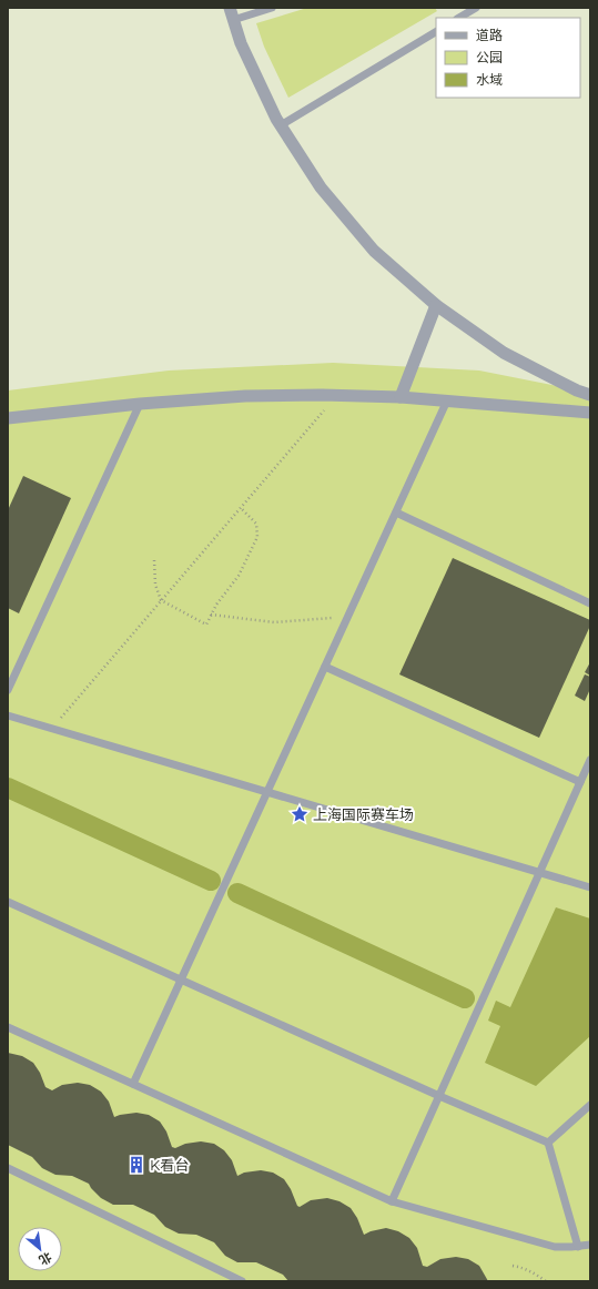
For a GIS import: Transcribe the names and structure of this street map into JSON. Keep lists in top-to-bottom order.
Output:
{
  "places": {
    "place": ["上海国际赛车场"],
    "building": ["K看台"]
  },
  "legend": ["道路", "公园", "水域"],
  "north": "bottom right"
}
